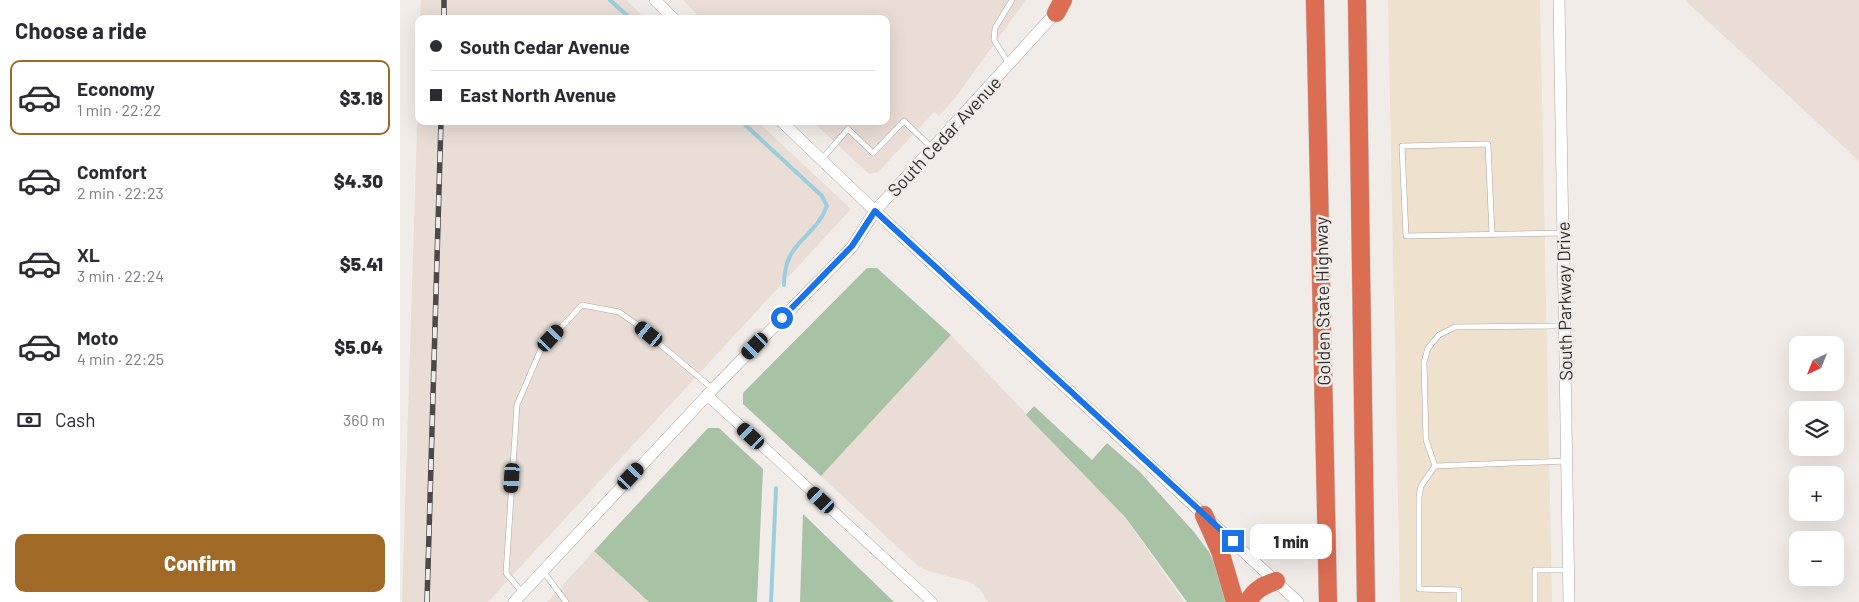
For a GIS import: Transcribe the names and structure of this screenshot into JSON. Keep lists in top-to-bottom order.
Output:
{
  "streets": {
    "highway": ["Golden State Highway"],
    "street": ["South Cedar Avenue", "South Parkway Drive"]
  },
  "north": "bottom left",
  "page": {
    "heading": "Choose a ride",
    "banner": ["South Cedar Avenue", "East North Avenue"],
    "list": [
      {
        "name": "Economy",
        "note": "1 min · 22:22",
        "value": "$3.18"
      },
      {
        "name": "Comfort",
        "note": "2 min · 22:23",
        "value": "$4.30"
      },
      {
        "name": "XL",
        "note": "3 min · 22:24",
        "value": "$5.41"
      },
      {
        "name": "Moto",
        "note": "4 min · 22:25",
        "value": "$5.04"
      }
    ],
    "map_buttons": ["+", "−"],
    "pay": ["Cash", "360 m"],
    "buttons": "Confirm",
    "bubble": "1 min"
  }
}
